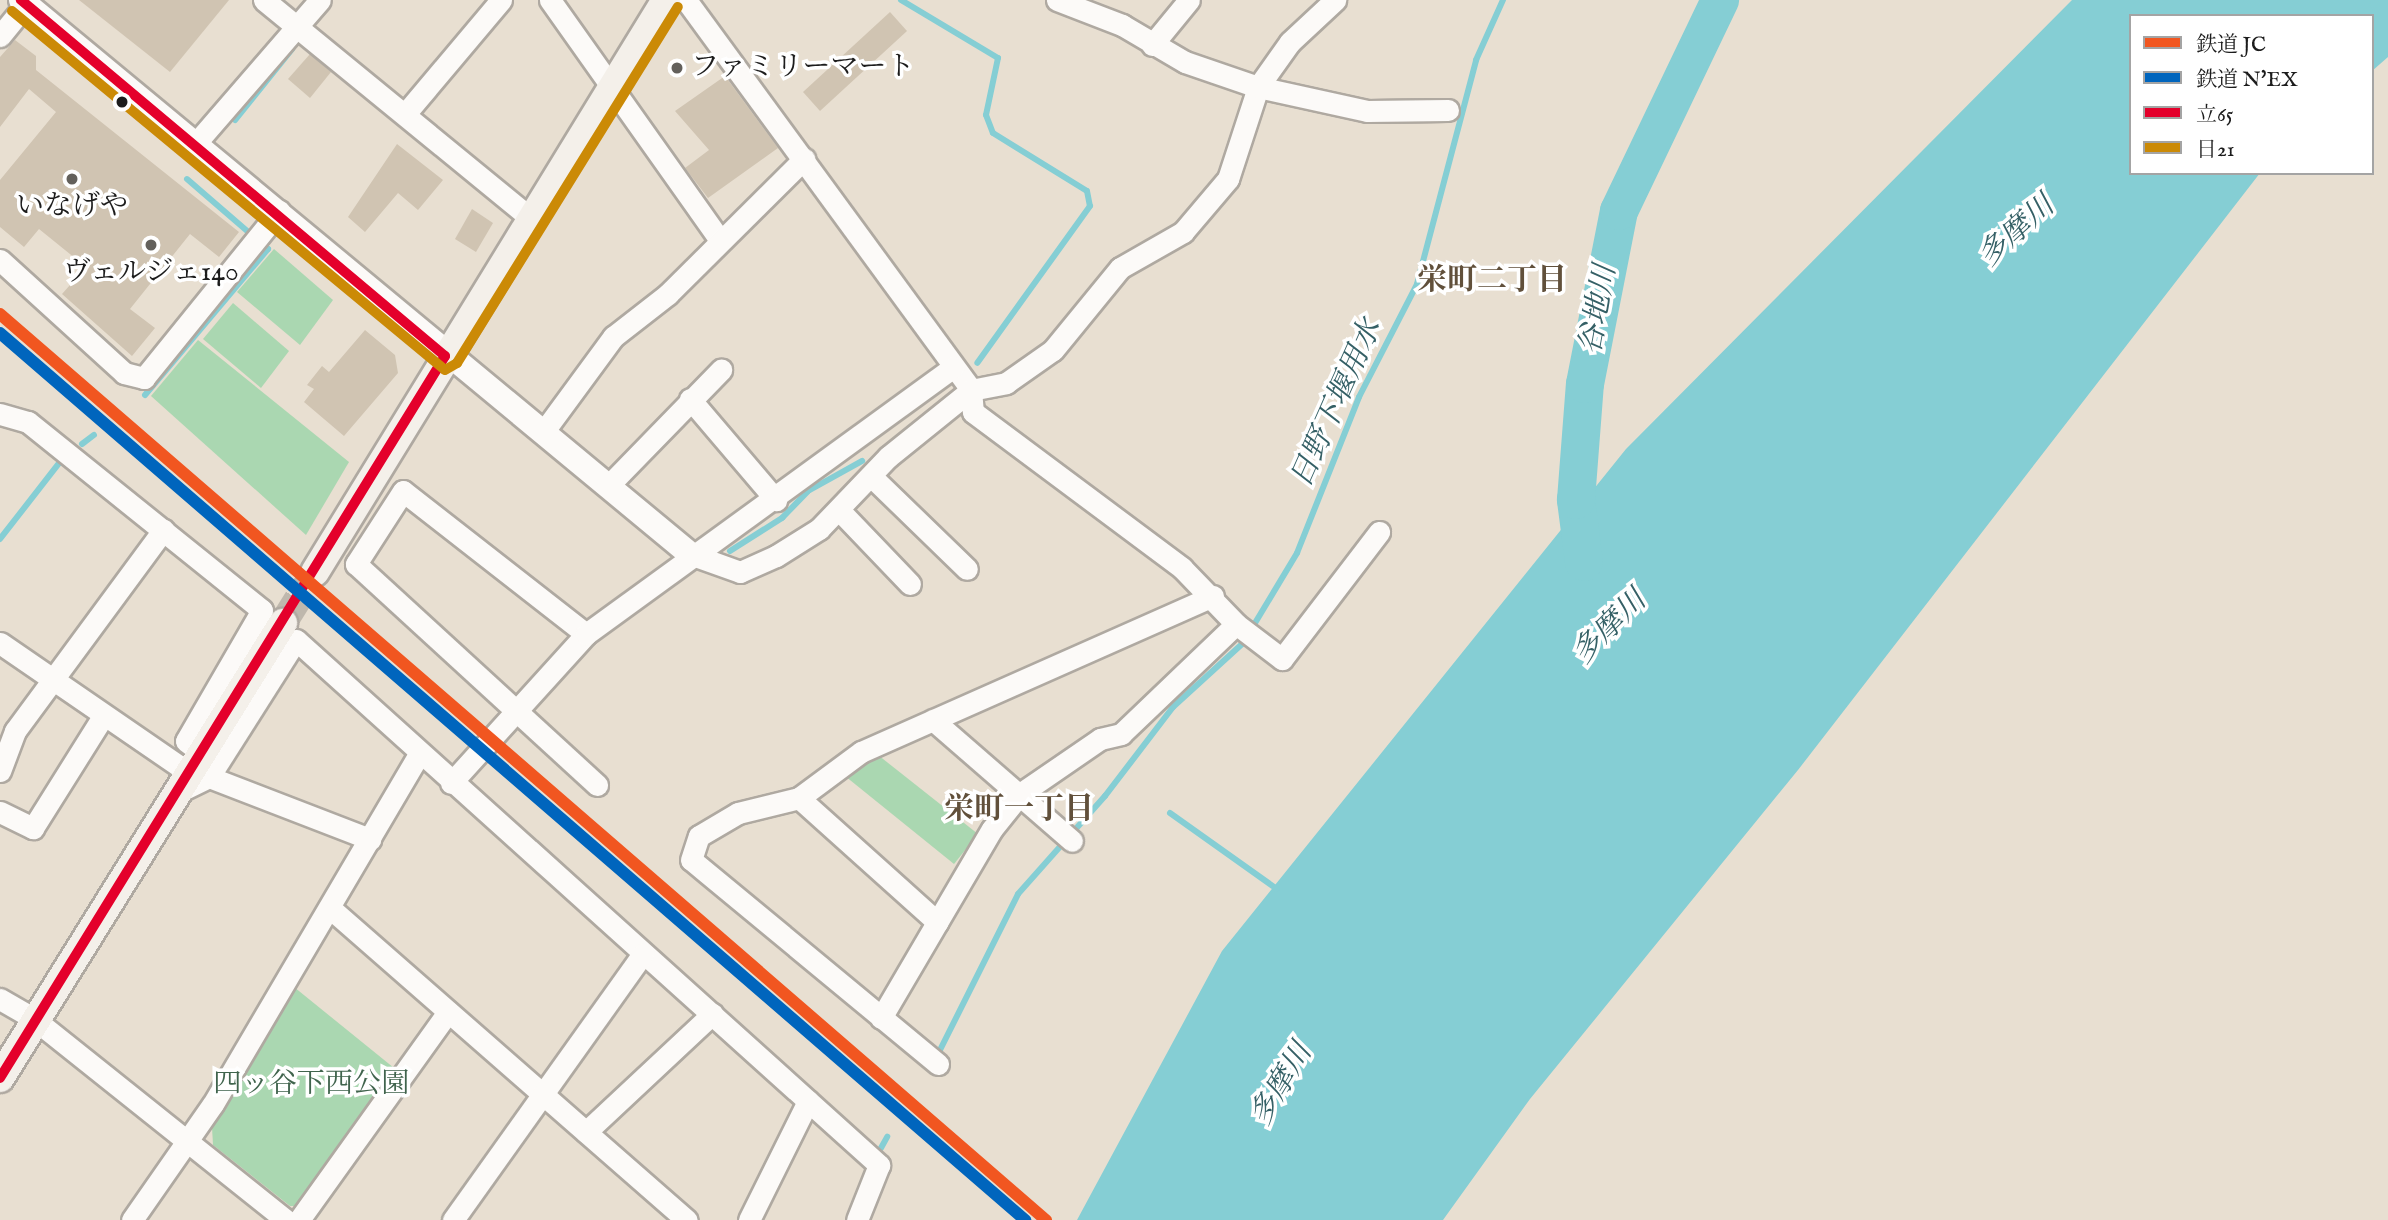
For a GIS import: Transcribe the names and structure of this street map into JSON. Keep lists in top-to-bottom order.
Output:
{
  "districts": ["栄町二丁目", "栄町一丁目"],
  "water": ["多摩川", "谷地川", "日野下堰用水"],
  "parks": ["四ッ谷下西公園"],
  "places": ["ファミリーマート", "いなげや", "ヴェルジェ140"],
  "lines": [
    "transit line 立65",
    "transit line 日21",
    "rail line JC",
    "rail line N'EX"
  ],
  "legend": [
    "鉄道 JC",
    "鉄道 N'EX",
    "立65",
    "日21"
  ]
}
